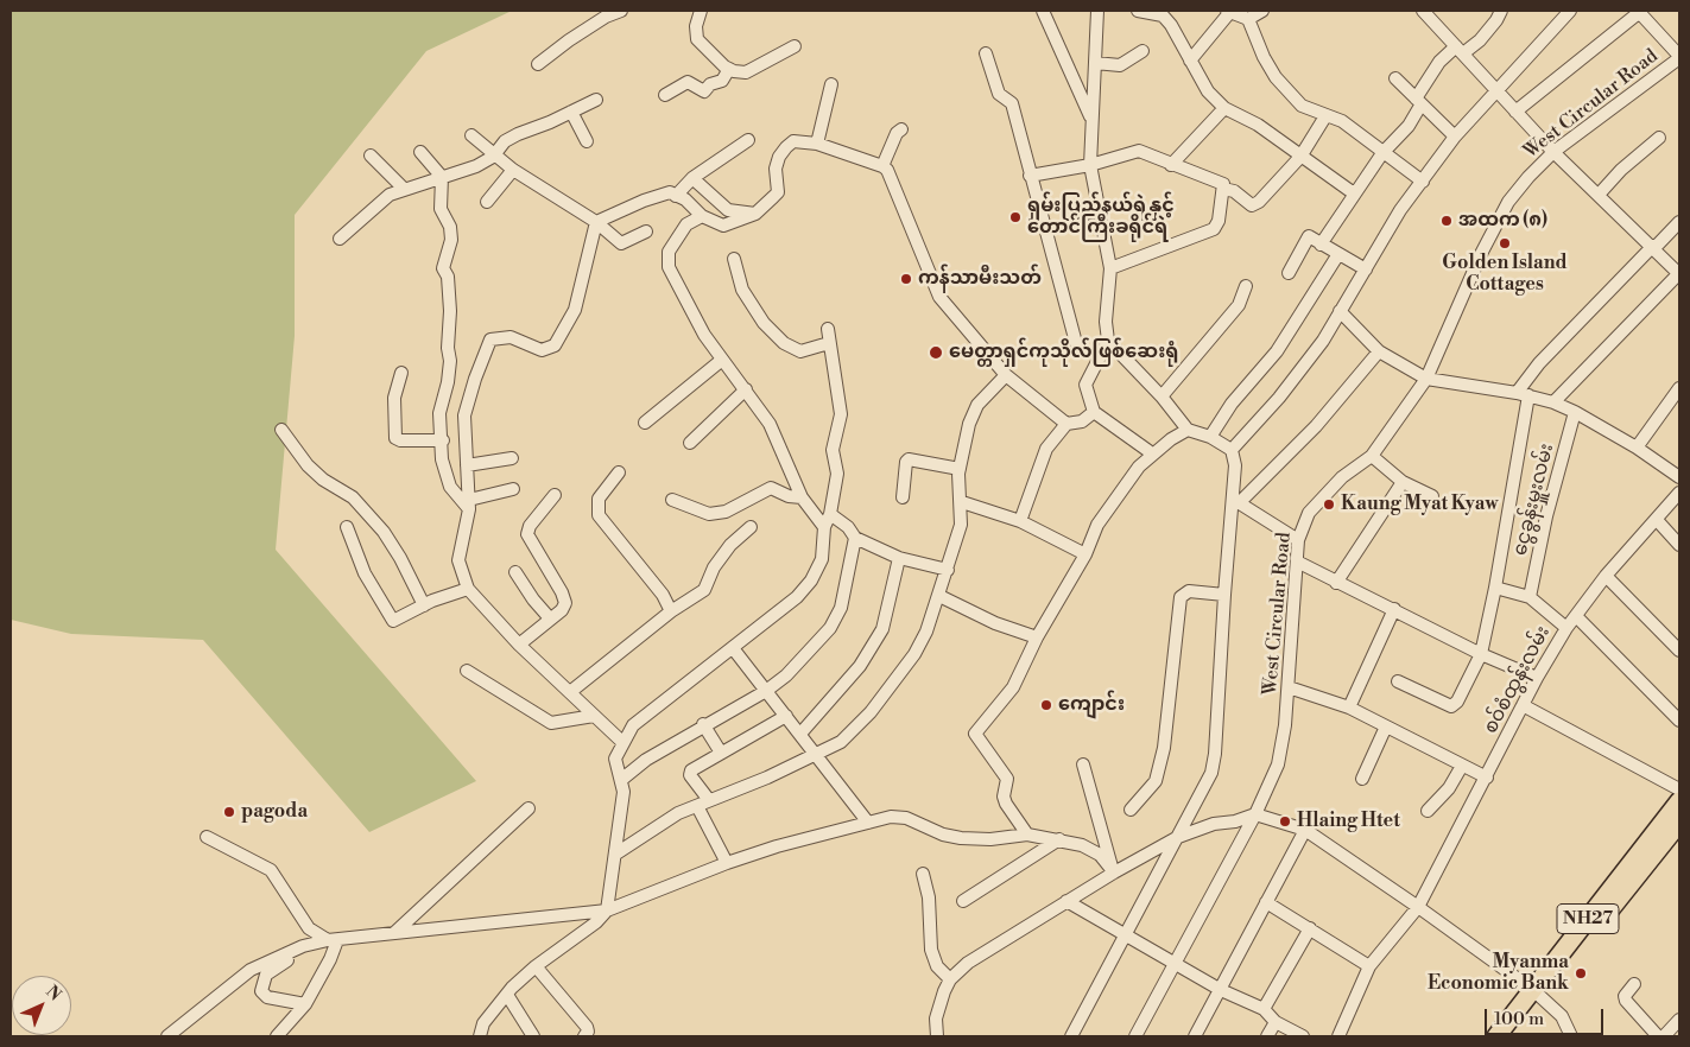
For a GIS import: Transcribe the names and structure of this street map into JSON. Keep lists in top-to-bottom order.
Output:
{
  "streets": {
    "highway": ["NH27"],
    "street": ["West Circular Road", "ငွေခွန်းမှူးလမ်း", "စဝ်စံထွန်းလမ်း"]
  },
  "places": [
    "ရှမ်းပြည်နယ်ရဲ နှင့် တောင်ကြီးခရိုင်ရဲ",
    "အထက (၈)",
    "Golden Island Cottages",
    "ကန်သာမီးသတ်",
    "မေတ္တာရှင်ကုသိုလ်ဖြစ်ဆေးရုံ",
    "Kaung Myat Kyaw",
    "ကျောင်း",
    "pagoda",
    "Hlaing Htet",
    "Myanma Economic Bank"
  ],
  "scale_bar": "100 m",
  "north": "top right"
}
